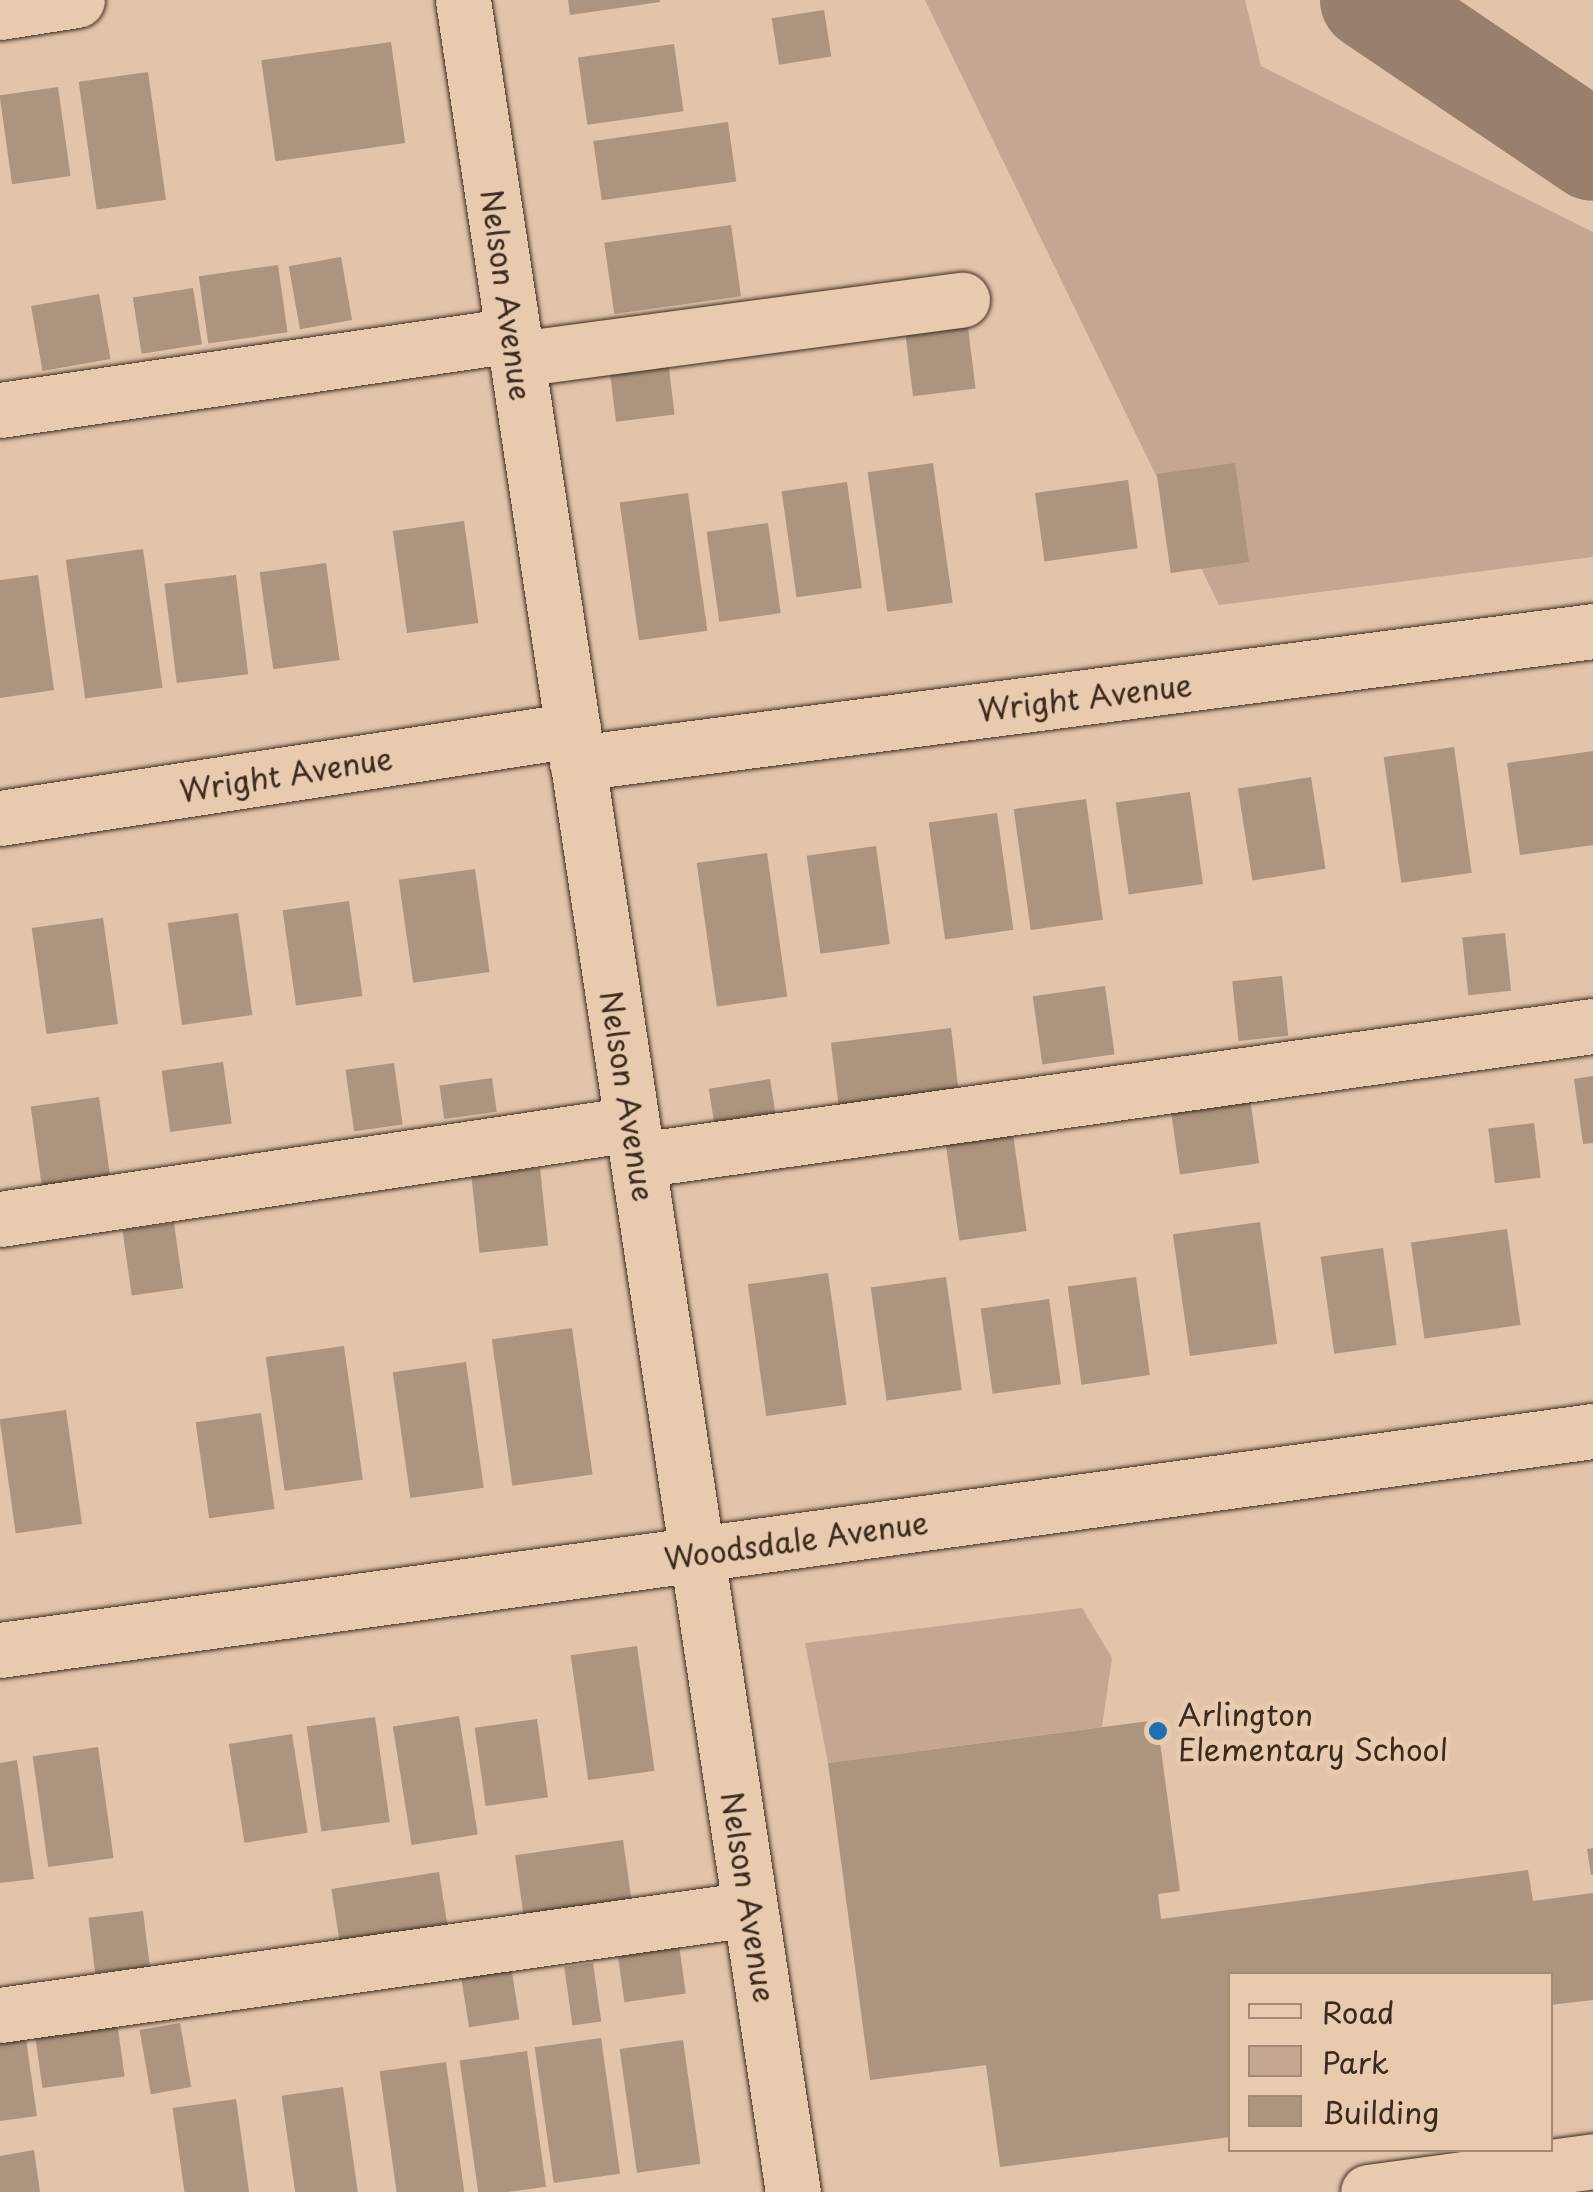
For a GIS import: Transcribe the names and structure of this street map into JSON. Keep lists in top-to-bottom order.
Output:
{
  "streets": {
    "street": ["Nelson Avenue", "Wright Avenue", "Woodsdale Avenue"]
  },
  "crossings": [
    ["Nelson Avenue", "Wright Avenue"],
    ["Nelson Avenue", "Woodsdale Avenue"]
  ],
  "places": ["Arlington Elementary School"],
  "legend": ["Road", "Park", "Building"]
}
